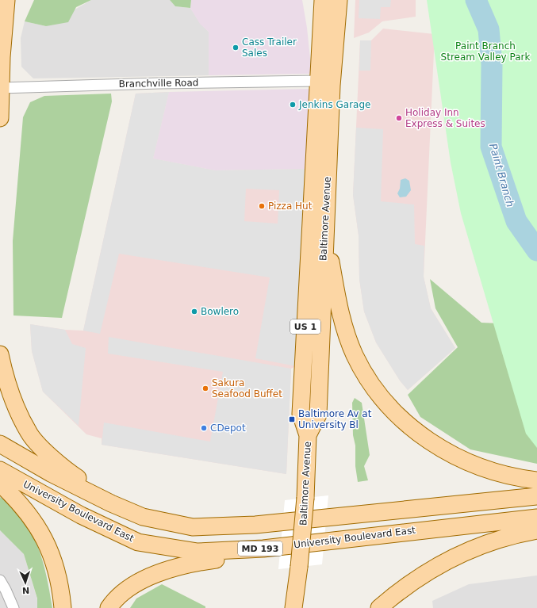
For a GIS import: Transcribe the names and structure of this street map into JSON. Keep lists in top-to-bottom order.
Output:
{
  "streets": {
    "main road": [
      "Baltimore Avenue",
      "US 1",
      "University Boulevard East",
      "MD 193"
    ],
    "street": ["Branchville Road"]
  },
  "crossings": [
    ["Branchville Road", "Baltimore Avenue"]
  ],
  "water": ["Paint Branch"],
  "parks": ["Paint Branch Stream Valley Park"],
  "places": {
    "other": [
      "Cass Trailer Sales",
      "Jenkins Garage",
      "Holiday Inn Express & Suites",
      "Pizza Hut",
      "Bowlero",
      "Sakura Seafood Buffet",
      "CDepot"
    ],
    "transit": ["Baltimore Av at University Bl"]
  },
  "north": "bottom"
}
